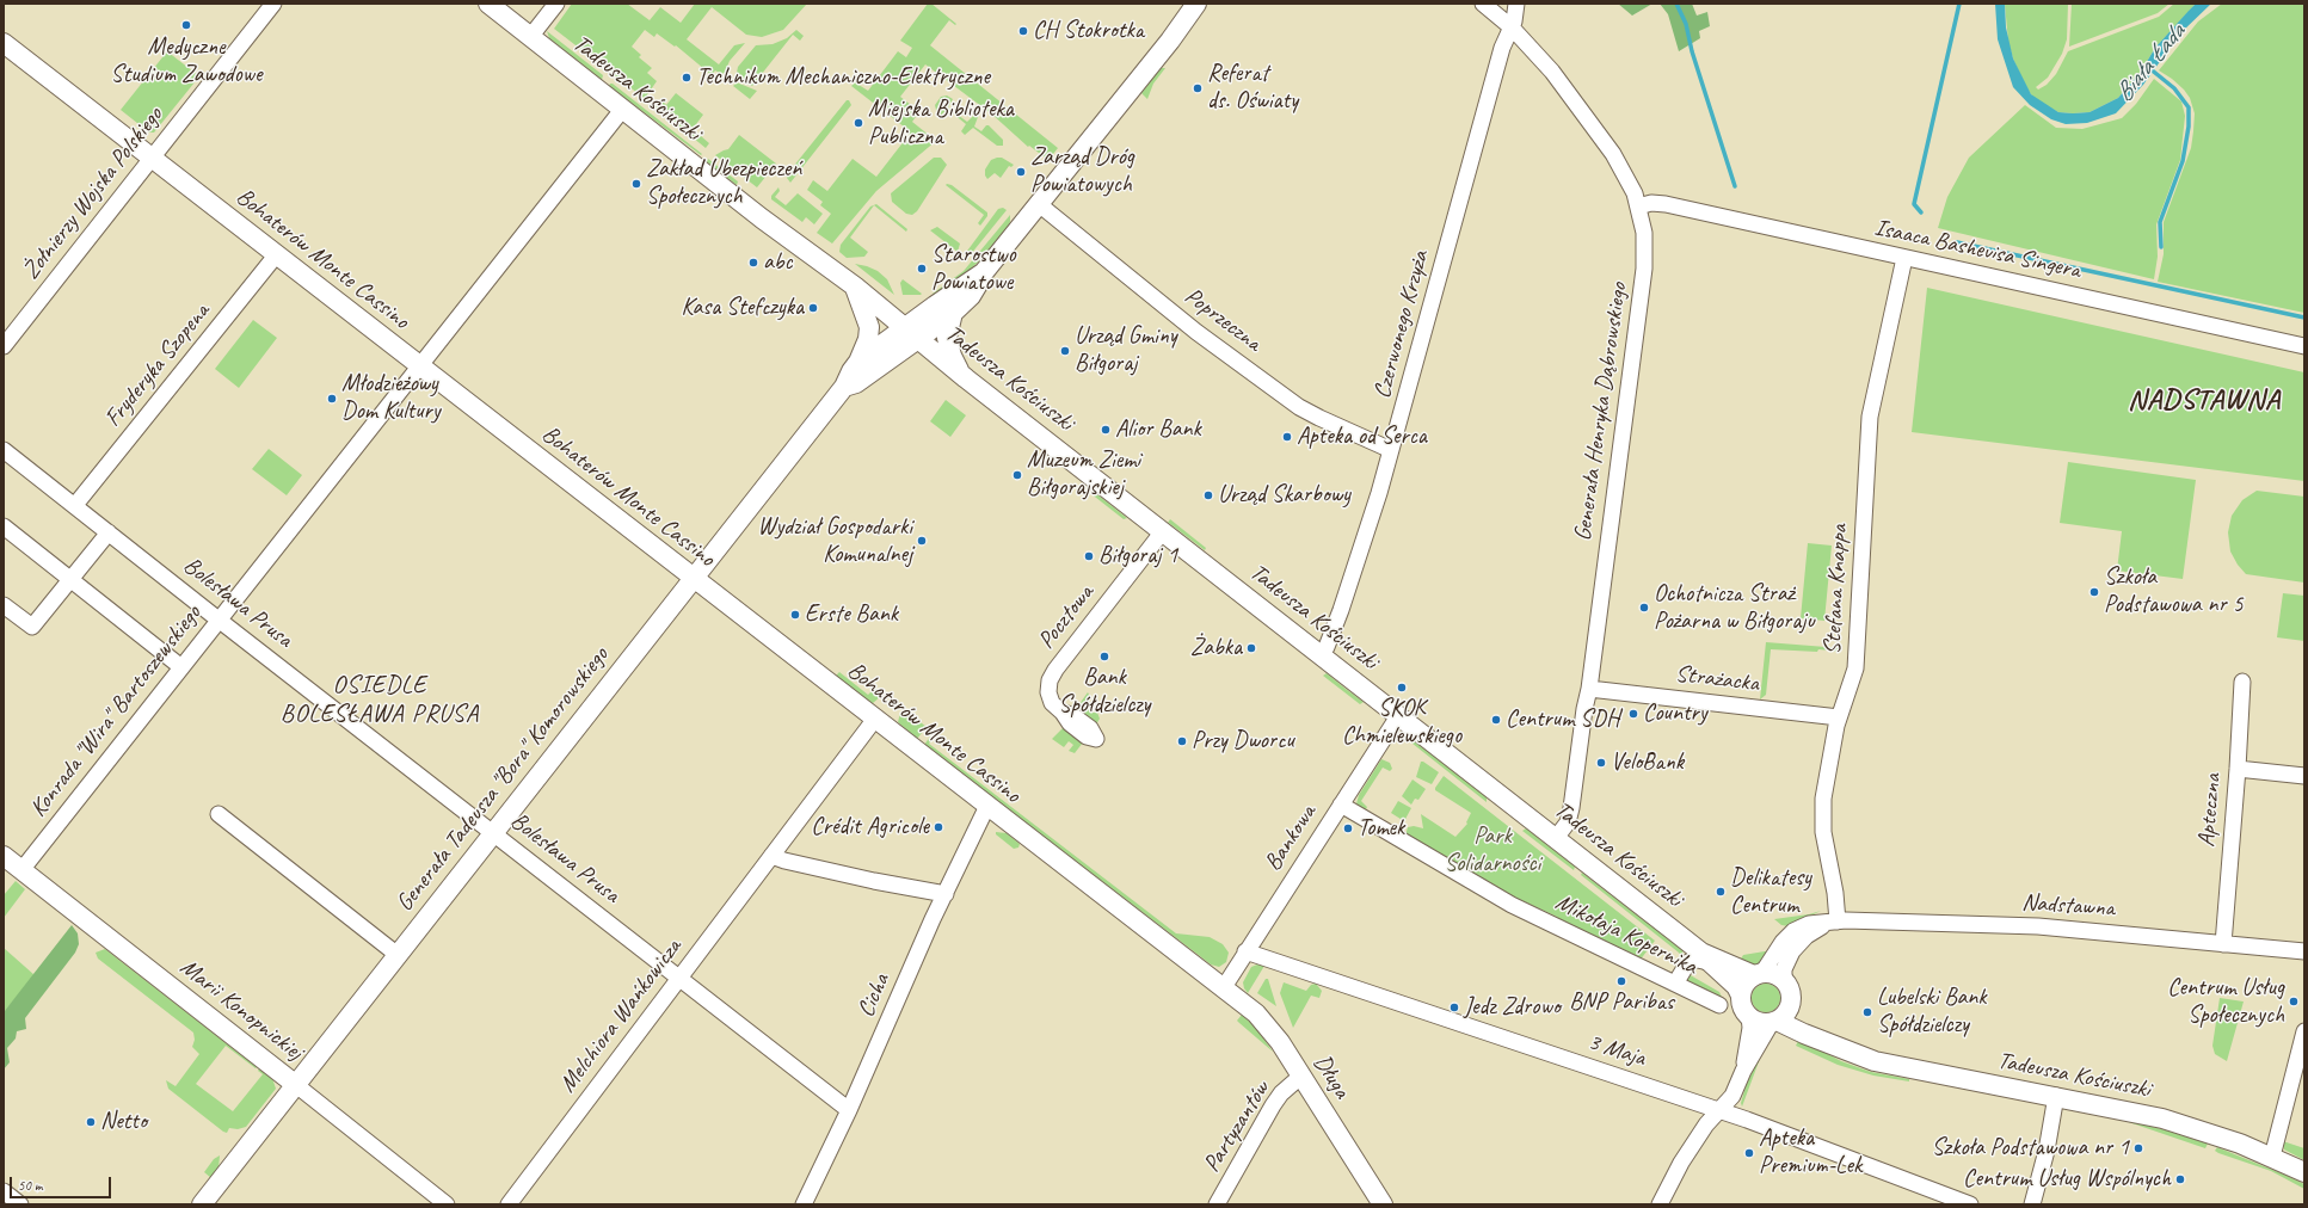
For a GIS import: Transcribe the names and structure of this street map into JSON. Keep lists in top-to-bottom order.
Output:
{
  "streets": {
    "street": [
      "Tadeusza Kościuszki",
      "Żołnierzy Wojska Polskiego",
      "Isaaca Bashevisa Singera",
      "Bohaterów Monte Cassino",
      "Poprzeczna",
      "Czerwonego Krzyża",
      "Fryderyka Szopena",
      "Generała Henryka Dąbrowskiego",
      "Stefana Knappa",
      "Bolesława Prusa",
      "Pocztowa",
      "Strażacka",
      "Konrada \"Wira\" Bartoszewskiego",
      "Generała Tadeusza \"Bora\" Komorowskiego",
      "Apteczna",
      "Bankowa",
      "Nadstawna",
      "Mikołaja Kopernika",
      "Cicha",
      "Marii Konopnickiej",
      "Melchiora Wańkowicza",
      "3 Maja",
      "Długa",
      "Partyzantów"
    ]
  },
  "crossings": [
    ["Tadeusza Kościuszki", "Czerwonego Krzyża"],
    ["Tadeusza Kościuszki", "Generała Henryka Dąbrowskiego"],
    ["Tadeusza Kościuszki", "Pocztowa"],
    ["Tadeusza Kościuszki", "Konrada \"Wira\" Bartoszewskiego"],
    ["Tadeusza Kościuszki", "Generała Tadeusza \"Bora\" Komorowskiego"],
    ["Tadeusza Kościuszki", "Bankowa"],
    ["Tadeusza Kościuszki", "Nadstawna"],
    ["Żołnierzy Wojska Polskiego", "Bohaterów Monte Cassino"],
    ["Isaaca Bashevisa Singera", "Generała Henryka Dąbrowskiego"],
    ["Isaaca Bashevisa Singera", "Stefana Knappa"],
    ["Bohaterów Monte Cassino", "Fryderyka Szopena"],
    ["Bohaterów Monte Cassino", "Konrada \"Wira\" Bartoszewskiego"],
    ["Bohaterów Monte Cassino", "Generała Tadeusza \"Bora\" Komorowskiego"],
    ["Bohaterów Monte Cassino", "Bankowa"],
    ["Bohaterów Monte Cassino", "Cicha"],
    ["Bohaterów Monte Cassino", "Melchiora Wańkowicza"],
    ["Bohaterów Monte Cassino", "Długa"],
    ["Poprzeczna", "Czerwonego Krzyża"],
    ["Czerwonego Krzyża", "Generała Henryka Dąbrowskiego"],
    ["Fryderyka Szopena", "Bolesława Prusa"],
    ["Generała Henryka Dąbrowskiego", "Strażacka"],
    ["Stefana Knappa", "Strażacka"],
    ["Stefana Knappa", "Nadstawna"],
    ["Bolesława Prusa", "Konrada \"Wira\" Bartoszewskiego"],
    ["Bolesława Prusa", "Generała Tadeusza \"Bora\" Komorowskiego"],
    ["Bolesława Prusa", "Cicha"],
    ["Bolesława Prusa", "Melchiora Wańkowicza"],
    ["Konrada \"Wira\" Bartoszewskiego", "Marii Konopnickiej"],
    ["Generała Tadeusza \"Bora\" Komorowskiego", "Marii Konopnickiej"],
    ["Apteczna", "Nadstawna"],
    ["Bankowa", "Mikołaja Kopernika"],
    ["Bankowa", "3 Maja"],
    ["Bankowa", "Długa"],
    ["Długa", "Partyzantów"]
  ],
  "districts": ["NADSTAWNA", "OSIEDLE BOLESŁAWA PRUSA"],
  "water": ["Biała Łada"],
  "parks": ["Park Solidarności"],
  "places": [
    "Medyczne Studium Zawodowe",
    "CH Stokrotka",
    "Technikum Mechaniczno-Elektryczne",
    "Referat ds. Oświaty",
    "Miejska Biblioteka Publiczna",
    "Zarząd Dróg Powiatowych",
    "Zakład Ubezpieczeń Społecznych",
    "abc",
    "Starostwo Powiatowe",
    "Kasa Stefczyka",
    "Urząd Gminy Biłgoraj",
    "Młodzieżowy Dom Kultury",
    "Alior Bank",
    "Apteka od Serca",
    "Muzeum Ziemi Biłgorajskiej",
    "Urząd Skarbowy",
    "Wydział Gospodarki Komunalnej",
    "Biłgoraj 1",
    "Szkoła Podstawowa nr 5",
    "Ochotnicza Straż Pożarna w Biłgoraju",
    "Erste Bank",
    "Żabka",
    "Bank Spółdzielczy",
    "SKOK Chmielewskiego",
    "Country",
    "Centrum SDH",
    "Przy Dworcu",
    "VeloBank",
    "Crédit Agricole",
    "Tomek",
    "Delikatesy Centrum",
    "BNP Paribas",
    "Centrum Usług Społecznych",
    "Jedz Zdrowo",
    "Lubelski Bank Spółdzielczy",
    "Netto",
    "Szkoła Podstawowa nr 1",
    "Apteka Premium-Lek",
    "Centrum Usług Wspólnych"
  ],
  "scale_bar": "50 m"
}
